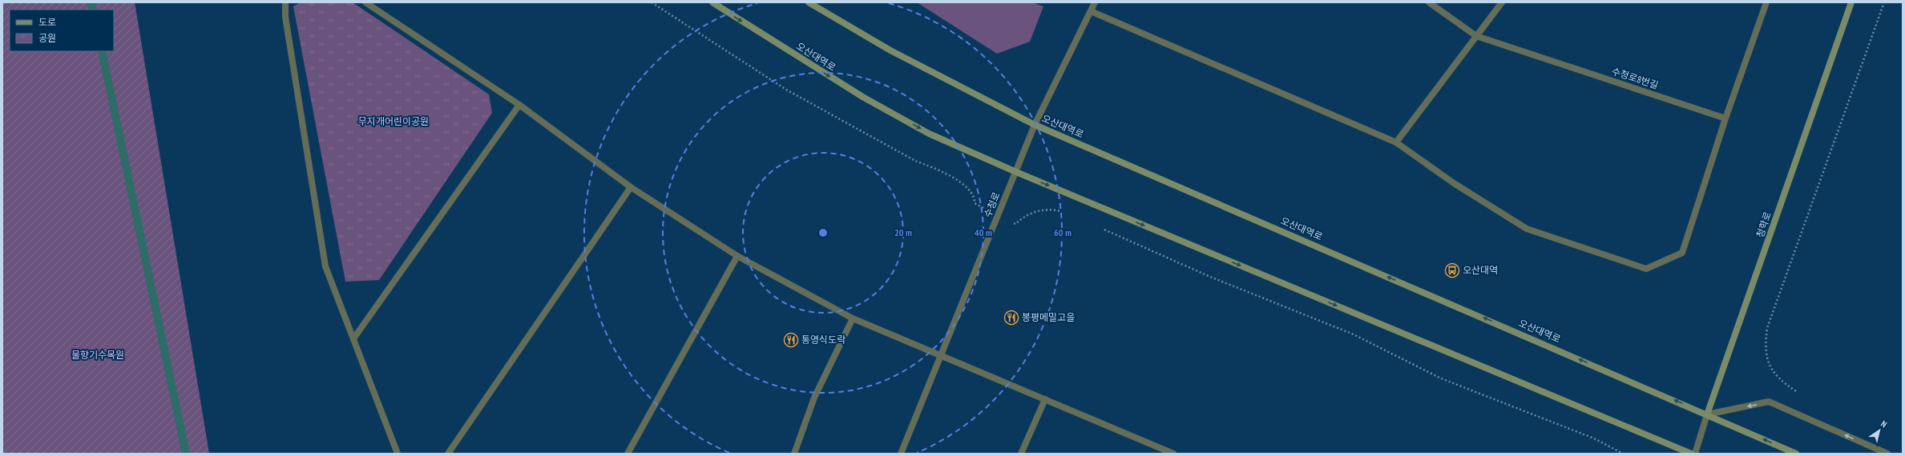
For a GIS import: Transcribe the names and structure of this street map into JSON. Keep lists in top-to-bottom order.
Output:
{
  "streets": {
    "main road": ["오산대역로", "청학로"],
    "street": ["수청로8번길", "수청로"]
  },
  "crossings": [
    ["오산대역로", "수청로"],
    ["오산대역로", "청학로"]
  ],
  "parks": ["무지개어린이공원", "물향기수목원"],
  "places": {
    "bus stop": ["오산대역"],
    "restaurant": ["봉평메밀고을", "통영식도락"]
  },
  "legend": ["도로", "공원"],
  "north": "top right",
  "rings": ["20 m", "40 m", "60 m"]
}
